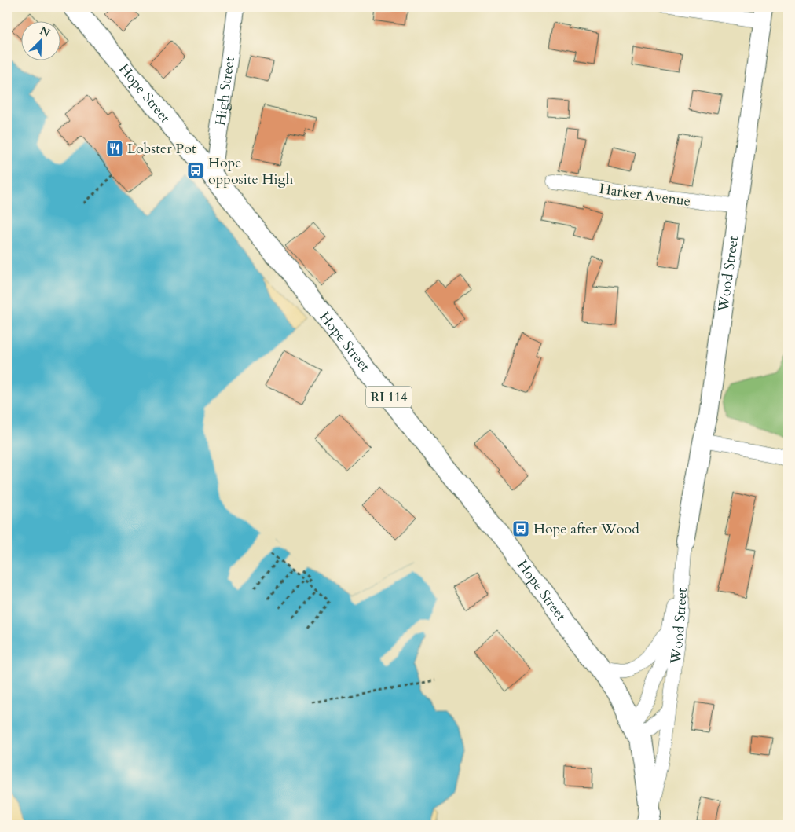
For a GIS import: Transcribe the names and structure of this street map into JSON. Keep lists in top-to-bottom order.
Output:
{
  "streets": {
    "main road": ["Hope Street", "Wood Street", "RI 114"],
    "street": ["High Street", "Harker Avenue"]
  },
  "crossings": [
    ["High Street", "Hope Street"],
    ["Hope Street", "Wood Street"],
    ["Harker Avenue", "Wood Street"]
  ],
  "places": {
    "restaurant": ["Lobster Pot"],
    "bus stop": ["Hope opposite High", "Hope after Wood"]
  },
  "north": "top right"
}
